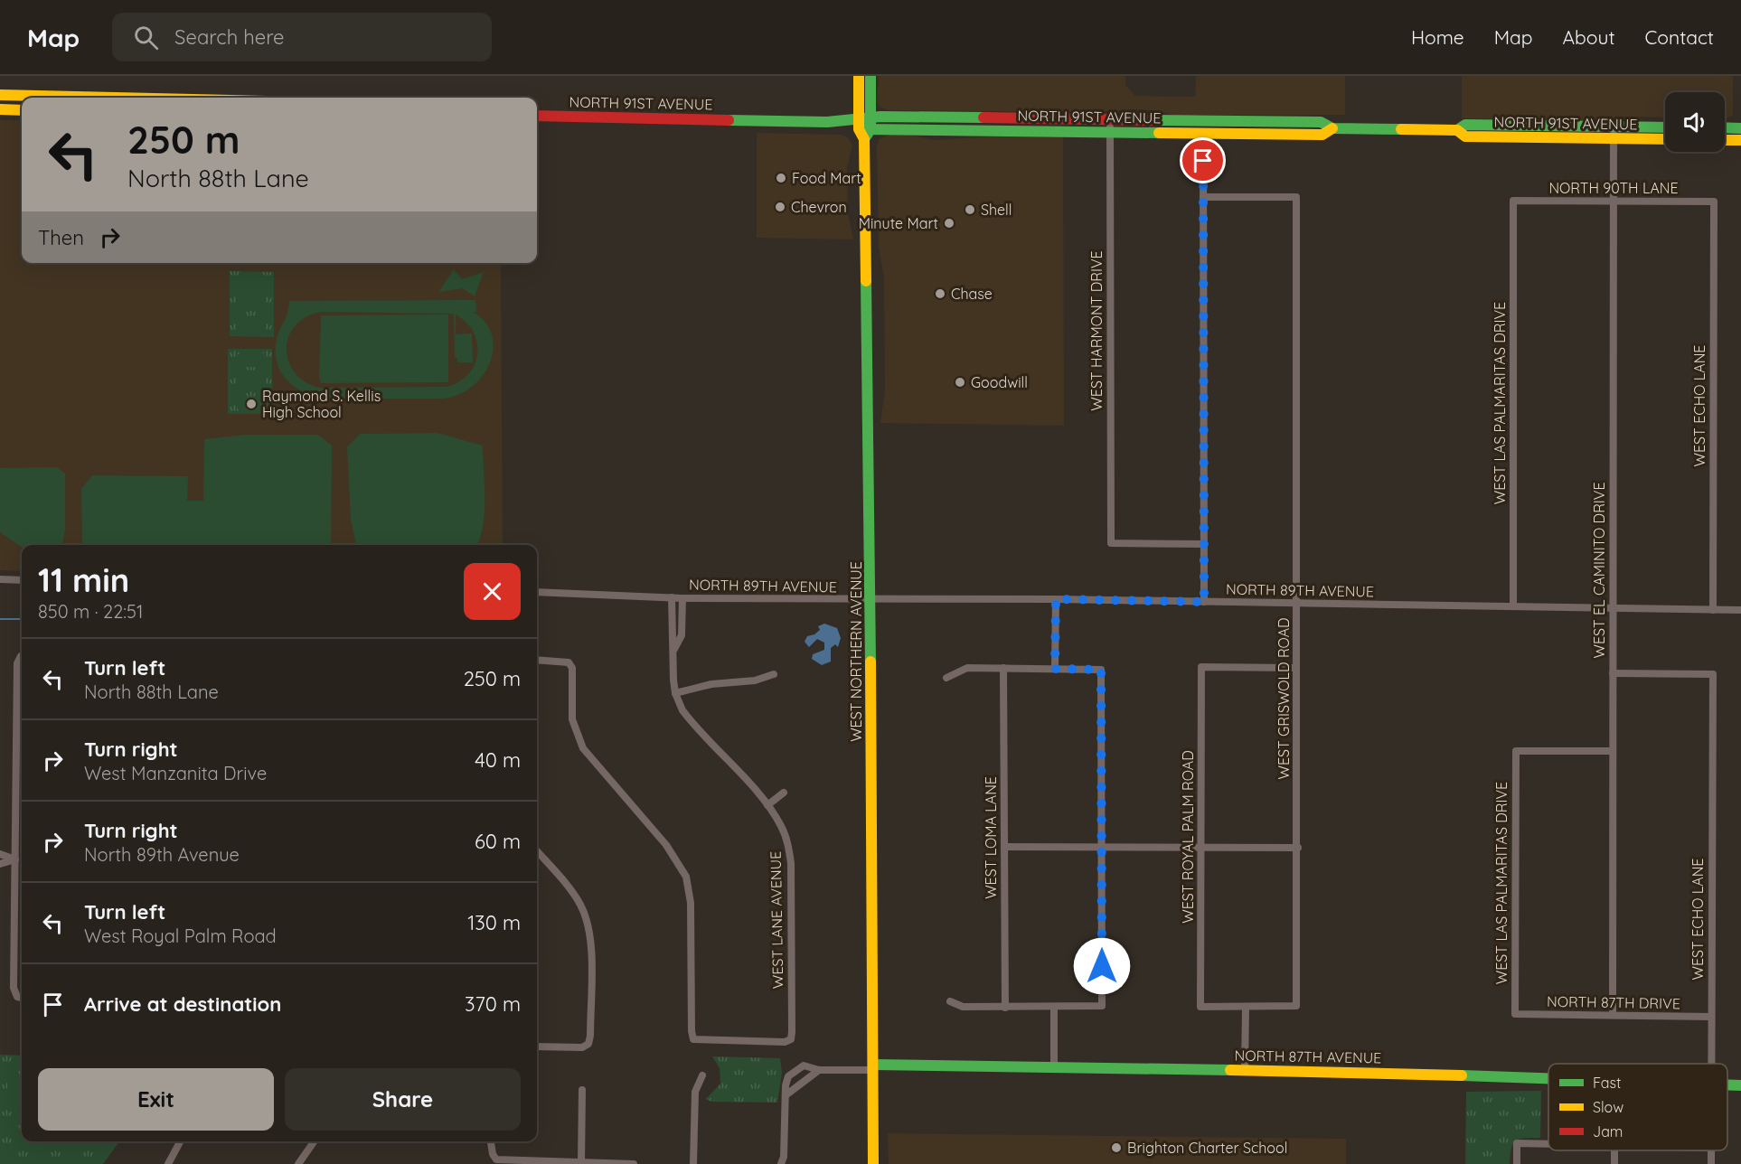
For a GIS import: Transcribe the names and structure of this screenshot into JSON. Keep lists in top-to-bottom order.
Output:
{
  "streets": {
    "main road": ["NORTH 91ST AVENUE", "WEST NORTHERN AVENUE", "NORTH 87TH AVENUE"],
    "street": [
      "NORTH 90TH LANE",
      "WEST HARMONT DRIVE",
      "WEST LAS PALMARITAS DRIVE",
      "WEST ECHO LANE",
      "WEST EL CAMINITO DRIVE",
      "NORTH 89TH AVENUE",
      "WEST GRISWOLD ROAD",
      "WEST ROYAL PALM ROAD",
      "WEST LOMA LANE",
      "WEST LANE AVENUE",
      "NORTH 87TH DRIVE"
    ]
  },
  "crossings": [
    ["NORTH 91ST AVENUE", "WEST HARMONT DRIVE"],
    ["NORTH 91ST AVENUE", "WEST EL CAMINITO DRIVE"],
    ["NORTH 91ST AVENUE", "WEST NORTHERN AVENUE"],
    ["NORTH 90TH LANE", "WEST LAS PALMARITAS DRIVE"],
    ["NORTH 90TH LANE", "WEST ECHO LANE"],
    ["NORTH 90TH LANE", "WEST EL CAMINITO DRIVE"],
    ["WEST LAS PALMARITAS DRIVE", "WEST EL CAMINITO DRIVE"],
    ["WEST LAS PALMARITAS DRIVE", "NORTH 89TH AVENUE"],
    ["WEST LAS PALMARITAS DRIVE", "NORTH 87TH DRIVE"],
    ["WEST ECHO LANE", "WEST EL CAMINITO DRIVE"],
    ["WEST ECHO LANE", "NORTH 89TH AVENUE"],
    ["WEST ECHO LANE", "NORTH 87TH DRIVE"],
    ["WEST EL CAMINITO DRIVE", "NORTH 89TH AVENUE"],
    ["WEST EL CAMINITO DRIVE", "NORTH 87TH DRIVE"],
    ["NORTH 89TH AVENUE", "WEST NORTHERN AVENUE"],
    ["NORTH 89TH AVENUE", "WEST GRISWOLD ROAD"],
    ["NORTH 89TH AVENUE", "WEST LANE AVENUE"],
    ["WEST NORTHERN AVENUE", "NORTH 87TH AVENUE"],
    ["WEST GRISWOLD ROAD", "WEST ROYAL PALM ROAD"]
  ],
  "places": [
    "Food Mart",
    "Chevron",
    "Shell",
    "Minute Mart",
    "Chase",
    "Goodwill",
    "Raymond S. Kellis High School",
    "Brighton Charter School"
  ],
  "legend": ["Fast", "Slow", "Jam"],
  "page": {
    "header": "Map",
    "search": "Search here",
    "nav": [
      "Home",
      "Map",
      "About",
      "Contact"
    ],
    "turn": ["250 m", "North 88th Lane"],
    "then": "Then",
    "heading": ["11 min", "850 m · 22:51"],
    "list": [
      {
        "name": "Turn left",
        "note": "North 88th Lane",
        "value": "250 m"
      },
      {
        "name": "Turn right",
        "note": "West Manzanita Drive",
        "value": "40 m"
      },
      {
        "name": "Turn right",
        "note": "North 89th Avenue",
        "value": "60 m"
      },
      {
        "name": "Turn left",
        "note": "West Royal Palm Road",
        "value": "130 m"
      },
      {
        "name": "Arrive at destination",
        "value": "370 m"
      }
    ],
    "buttons": ["Exit", "Share"]
  }
}
